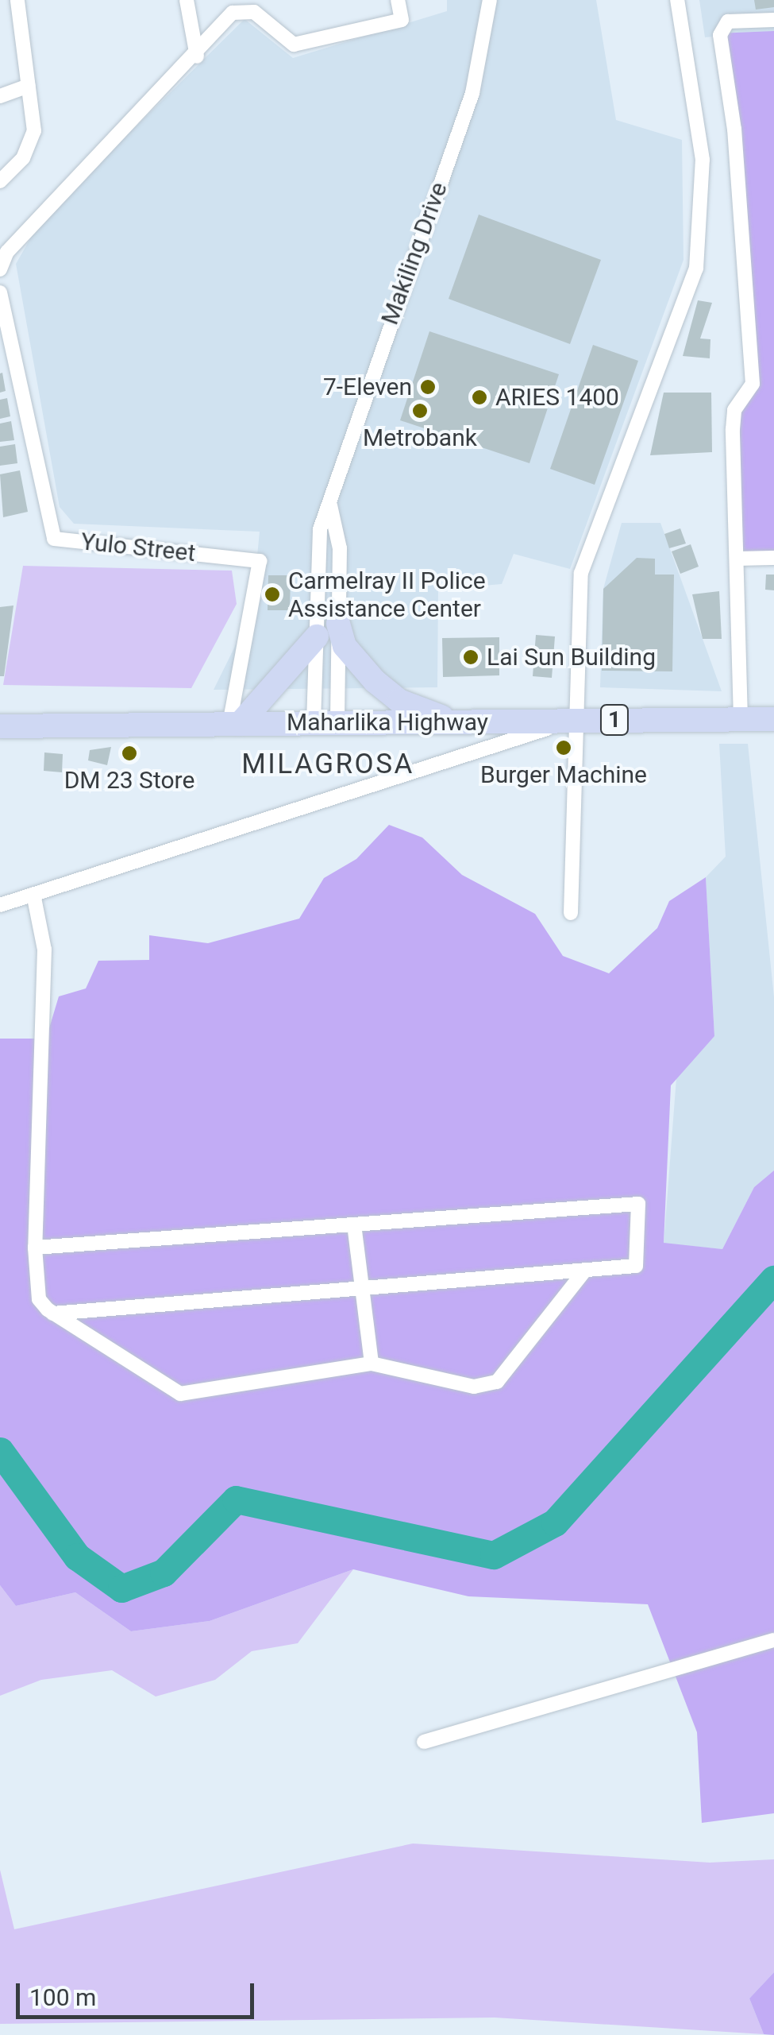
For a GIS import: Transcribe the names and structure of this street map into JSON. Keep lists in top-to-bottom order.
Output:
{
  "streets": {
    "highway": ["1", "Maharlika Highway"],
    "street": ["Makiling Drive", "Yulo Street"]
  },
  "crossings": [
    ["Makiling Drive", "Maharlika Highway"],
    ["Yulo Street", "Maharlika Highway"]
  ],
  "districts": ["MILAGROSA"],
  "places": [
    "7-Eleven",
    "ARIES 1400",
    "Metrobank",
    "Carmelray II Police Assistance Center",
    "Lai Sun Building",
    "Burger Machine",
    "DM 23 Store"
  ],
  "scale_bar": "100 m"
}
